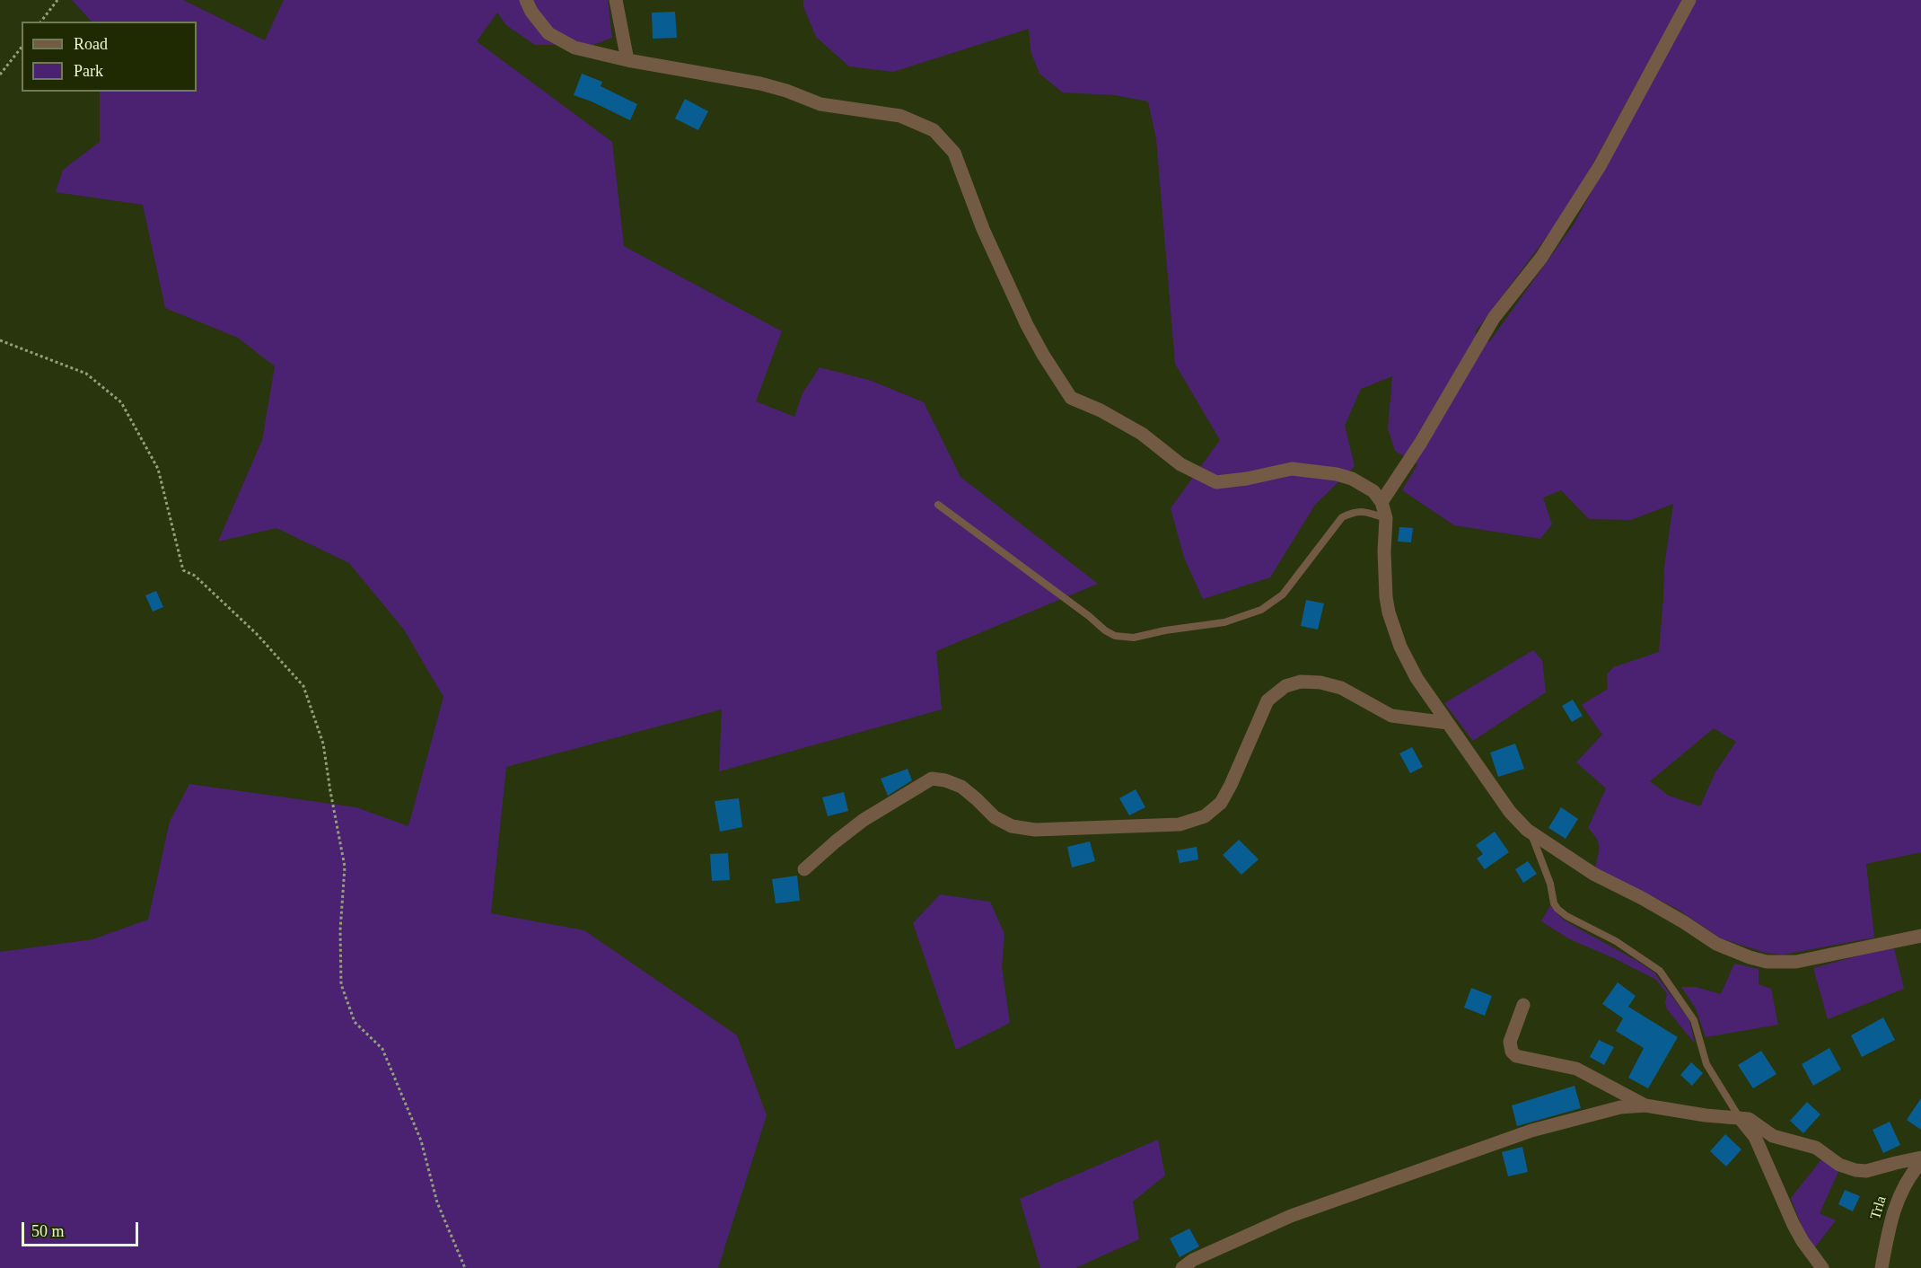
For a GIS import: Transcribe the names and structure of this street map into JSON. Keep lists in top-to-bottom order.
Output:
{
  "streets": {
    "street": ["Trla"]
  },
  "legend": ["Road", "Park"],
  "scale_bar": "50 m"
}
